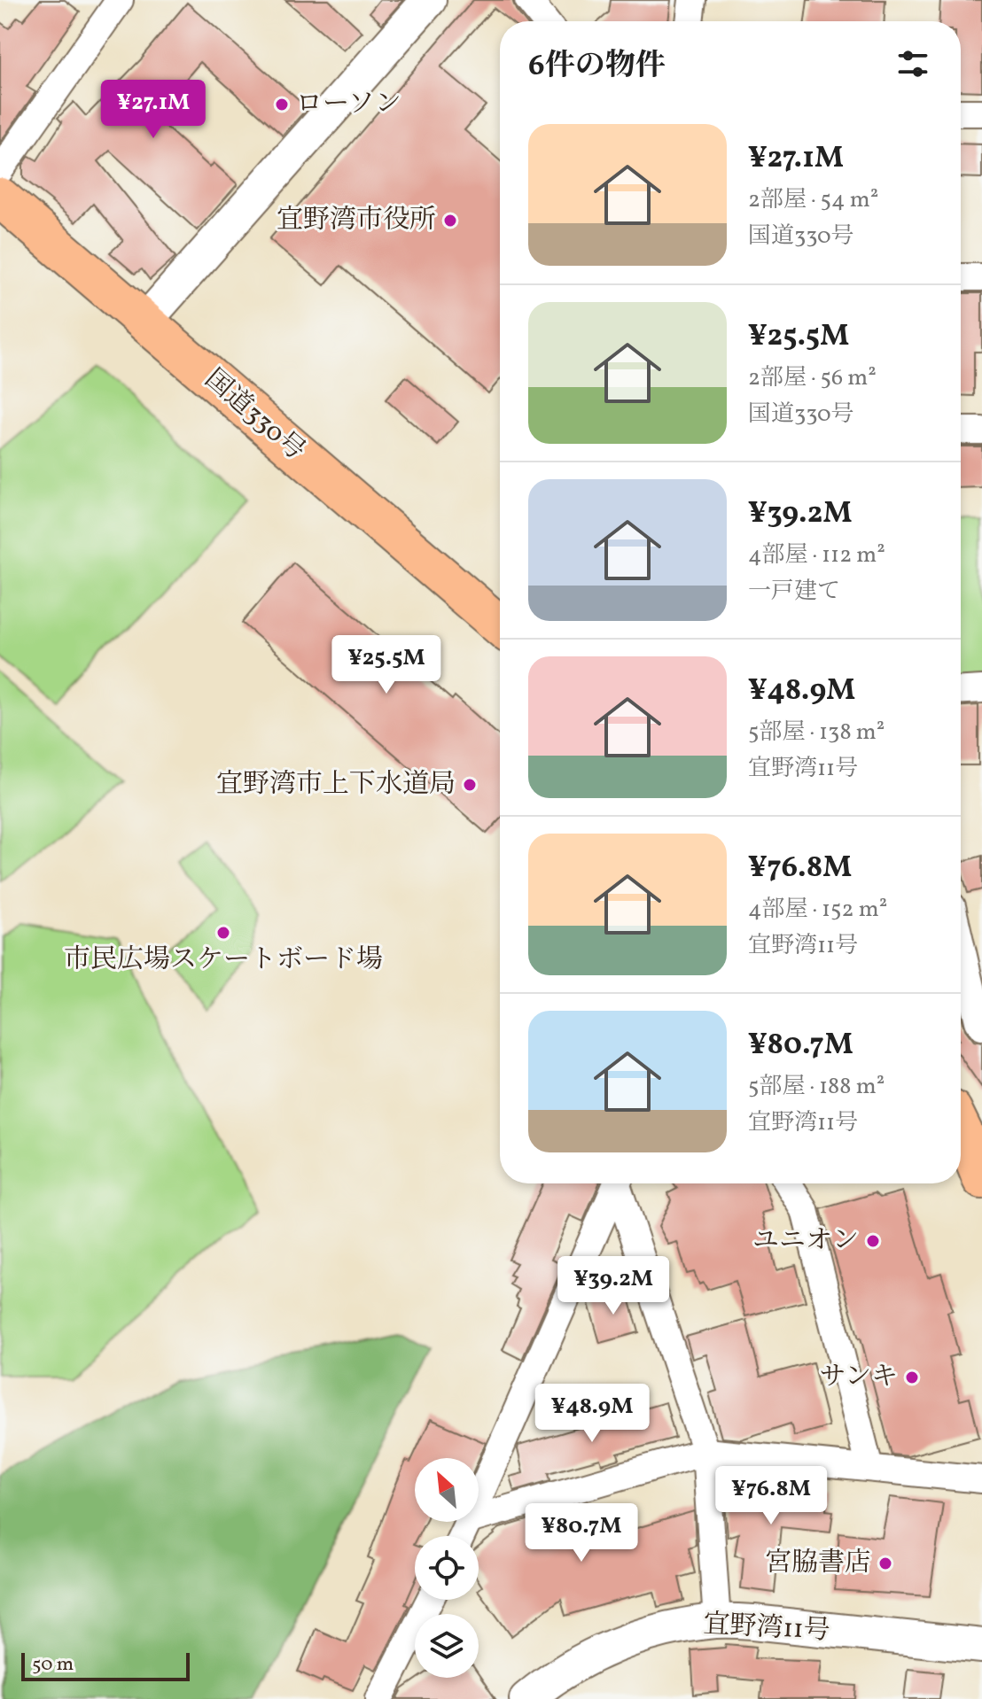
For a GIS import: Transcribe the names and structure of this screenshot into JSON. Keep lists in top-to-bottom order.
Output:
{
  "streets": {
    "highway": ["国道330号"],
    "street": ["宜野湾11号"]
  },
  "places": [
    "ローソン",
    "宜野湾市役所",
    "宜野湾市上下水道局",
    "市民広場スケートボード場",
    "ユニオン",
    "サンキ",
    "宮脇書店"
  ],
  "scale_bar": "50 m",
  "north": "top left",
  "page": {
    "heading": "6件の物件",
    "price": [
      "¥27.1M",
      "¥25.5M",
      "¥39.2M",
      "¥48.9M",
      "¥76.8M",
      "¥80.7M"
    ],
    "list": [
      {
        "name": "¥27.1M",
        "note": "2部屋 · 54 m² · 国道330号"
      },
      {
        "name": "¥25.5M",
        "note": "2部屋 · 56 m² · 国道330号"
      },
      {
        "name": "¥39.2M",
        "note": "4部屋 · 112 m² · 一戸建て"
      },
      {
        "name": "¥48.9M",
        "note": "5部屋 · 138 m² · 宜野湾11号"
      },
      {
        "name": "¥76.8M",
        "note": "4部屋 · 152 m² · 宜野湾11号"
      },
      {
        "name": "¥80.7M",
        "note": "5部屋 · 188 m² · 宜野湾11号"
      }
    ],
    "scale": "50 m"
  }
}
